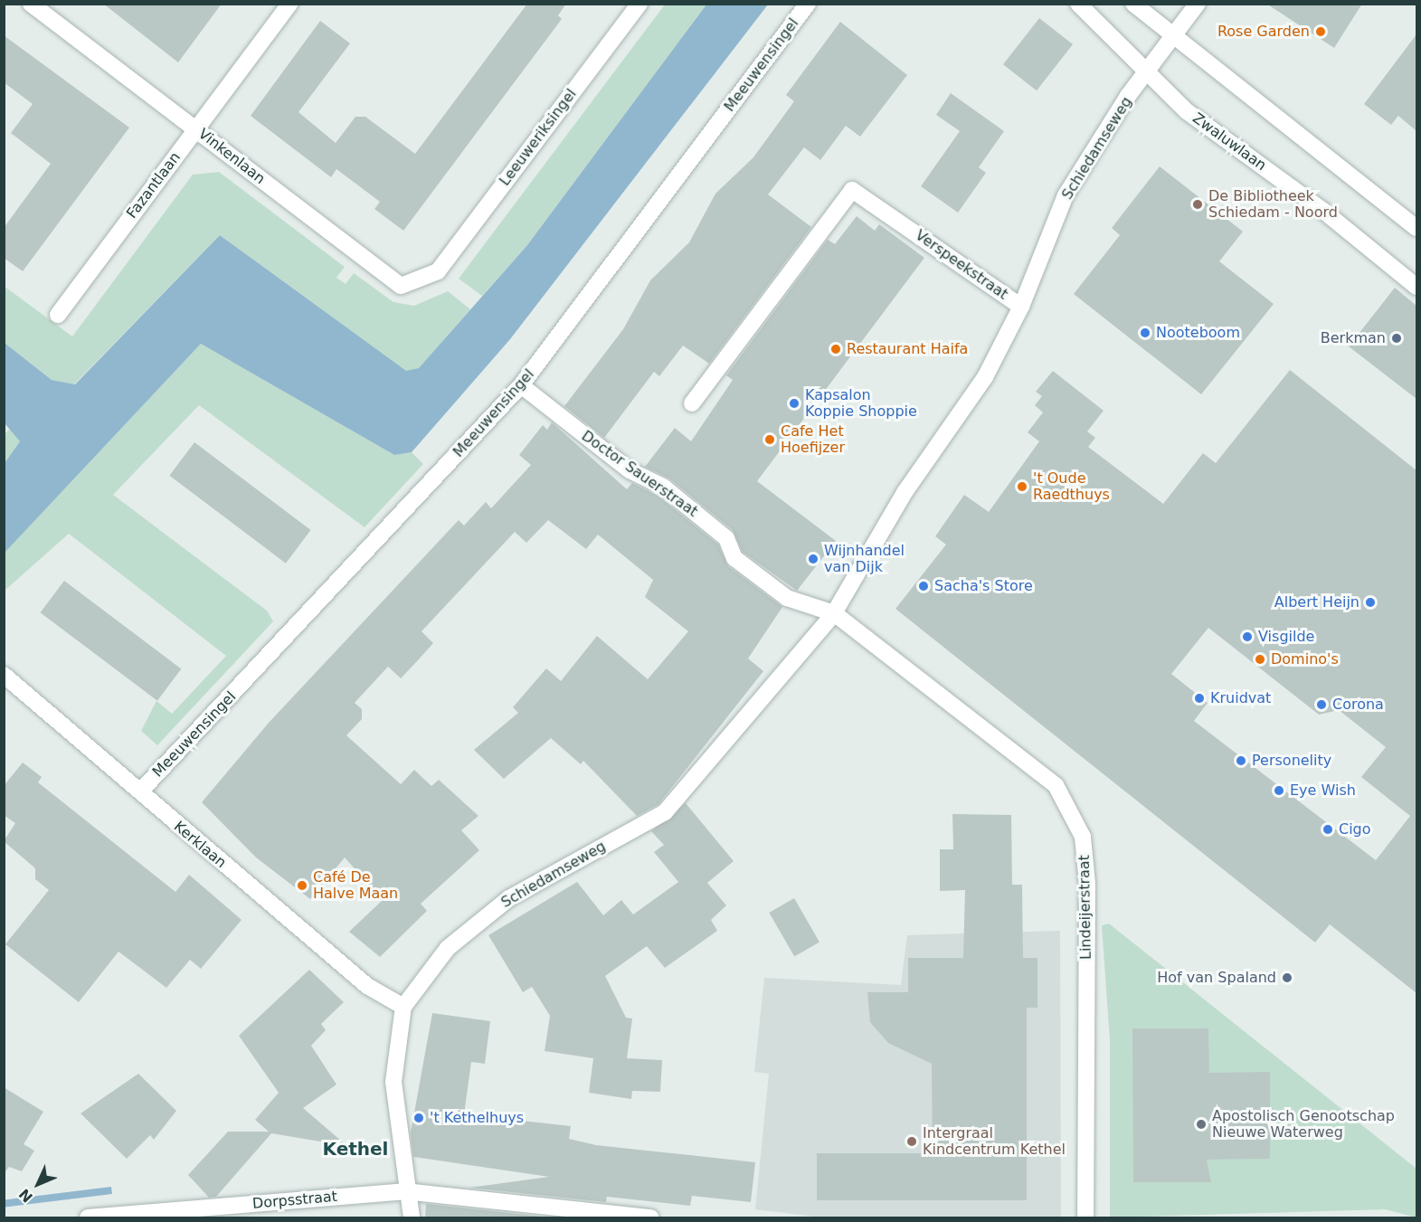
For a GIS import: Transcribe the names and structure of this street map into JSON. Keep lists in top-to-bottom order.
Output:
{
  "streets": {
    "street": [
      "Meeuwensingel",
      "Leeuweriksingel",
      "Zwaluwlaan",
      "Schiedamseweg",
      "Vinkenlaan",
      "Fazantlaan",
      "Verspeekstraat",
      "Doctor Sauerstraat",
      "Kerklaan",
      "Lindeijerstraat",
      "Dorpsstraat"
    ]
  },
  "crossings": [
    ["Meeuwensingel", "Doctor Sauerstraat"],
    ["Meeuwensingel", "Kerklaan"],
    ["Leeuweriksingel", "Vinkenlaan"],
    ["Zwaluwlaan", "Schiedamseweg"],
    ["Schiedamseweg", "Verspeekstraat"],
    ["Schiedamseweg", "Doctor Sauerstraat"],
    ["Schiedamseweg", "Kerklaan"],
    ["Schiedamseweg", "Lindeijerstraat"],
    ["Schiedamseweg", "Dorpsstraat"],
    ["Vinkenlaan", "Fazantlaan"],
    ["Verspeekstraat", "Doctor Sauerstraat"],
    ["Verspeekstraat", "Lindeijerstraat"],
    ["Doctor Sauerstraat", "Lindeijerstraat"]
  ],
  "districts": ["Kethel"],
  "places": [
    "Rose Garden",
    "De Bibliotheek Schiedam - Noord",
    "Nooteboom",
    "Berkman",
    "Restaurant Haifa",
    "Kapsalon Koppie Shoppie",
    "Cafe Het Hoefijzer",
    "'t Oude Raedthuys",
    "Wijnhandel van Dijk",
    "Sacha's Store",
    "Albert Heijn",
    "Visgilde",
    "Domino's",
    "Kruidvat",
    "Corona",
    "Personelity",
    "Eye Wish",
    "Cigo",
    "Café De Halve Maan",
    "Hof van Spaland",
    "'t Kethelhuys",
    "Apostolisch Genootschap Nieuwe Waterweg",
    "Intergraal Kindcentrum Kethel"
  ],
  "north": "bottom left"
}
